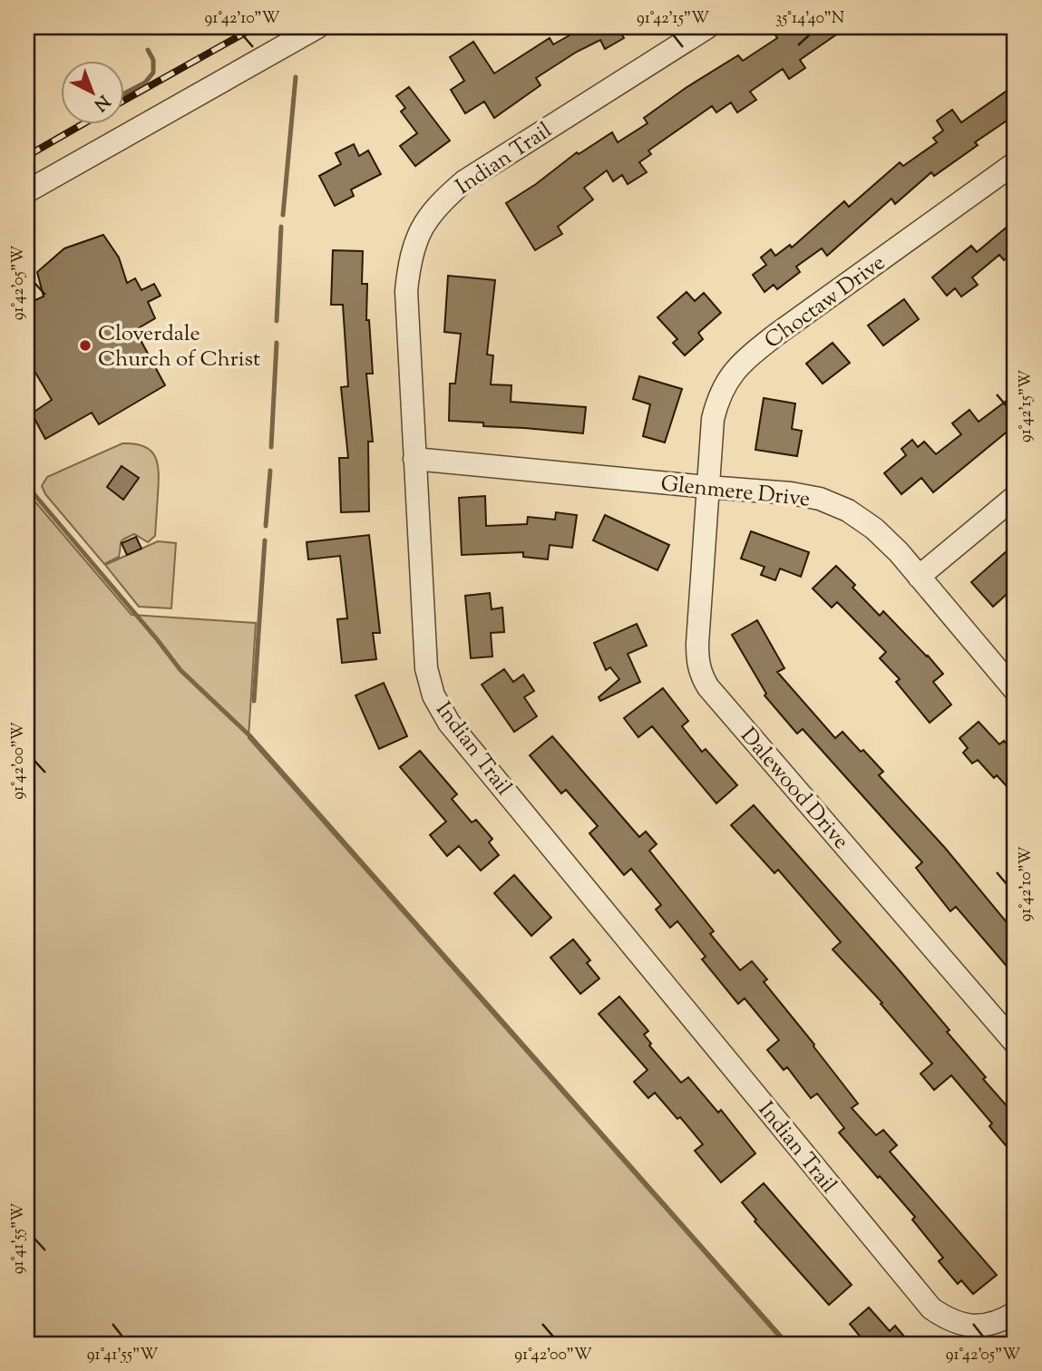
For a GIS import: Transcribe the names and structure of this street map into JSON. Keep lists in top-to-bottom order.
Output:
{
  "streets": {
    "street": [
      "Indian Trail",
      "Choctaw Drive",
      "Glenmere Drive",
      "Dalewood Drive"
    ]
  },
  "crossings": [
    ["Indian Trail", "Glenmere Drive"],
    ["Choctaw Drive", "Glenmere Drive"],
    ["Choctaw Drive", "Dalewood Drive"],
    ["Glenmere Drive", "Dalewood Drive"]
  ],
  "places": ["Cloverdale Church of Christ"],
  "north": "bottom right",
  "coordinates": [
    "91°42'10\"W",
    "91°42'15\"W",
    "35°14'40\"N",
    "91°42'05\"W",
    "91°42'00\"W",
    "91°41'55\"W"
  ]
}
